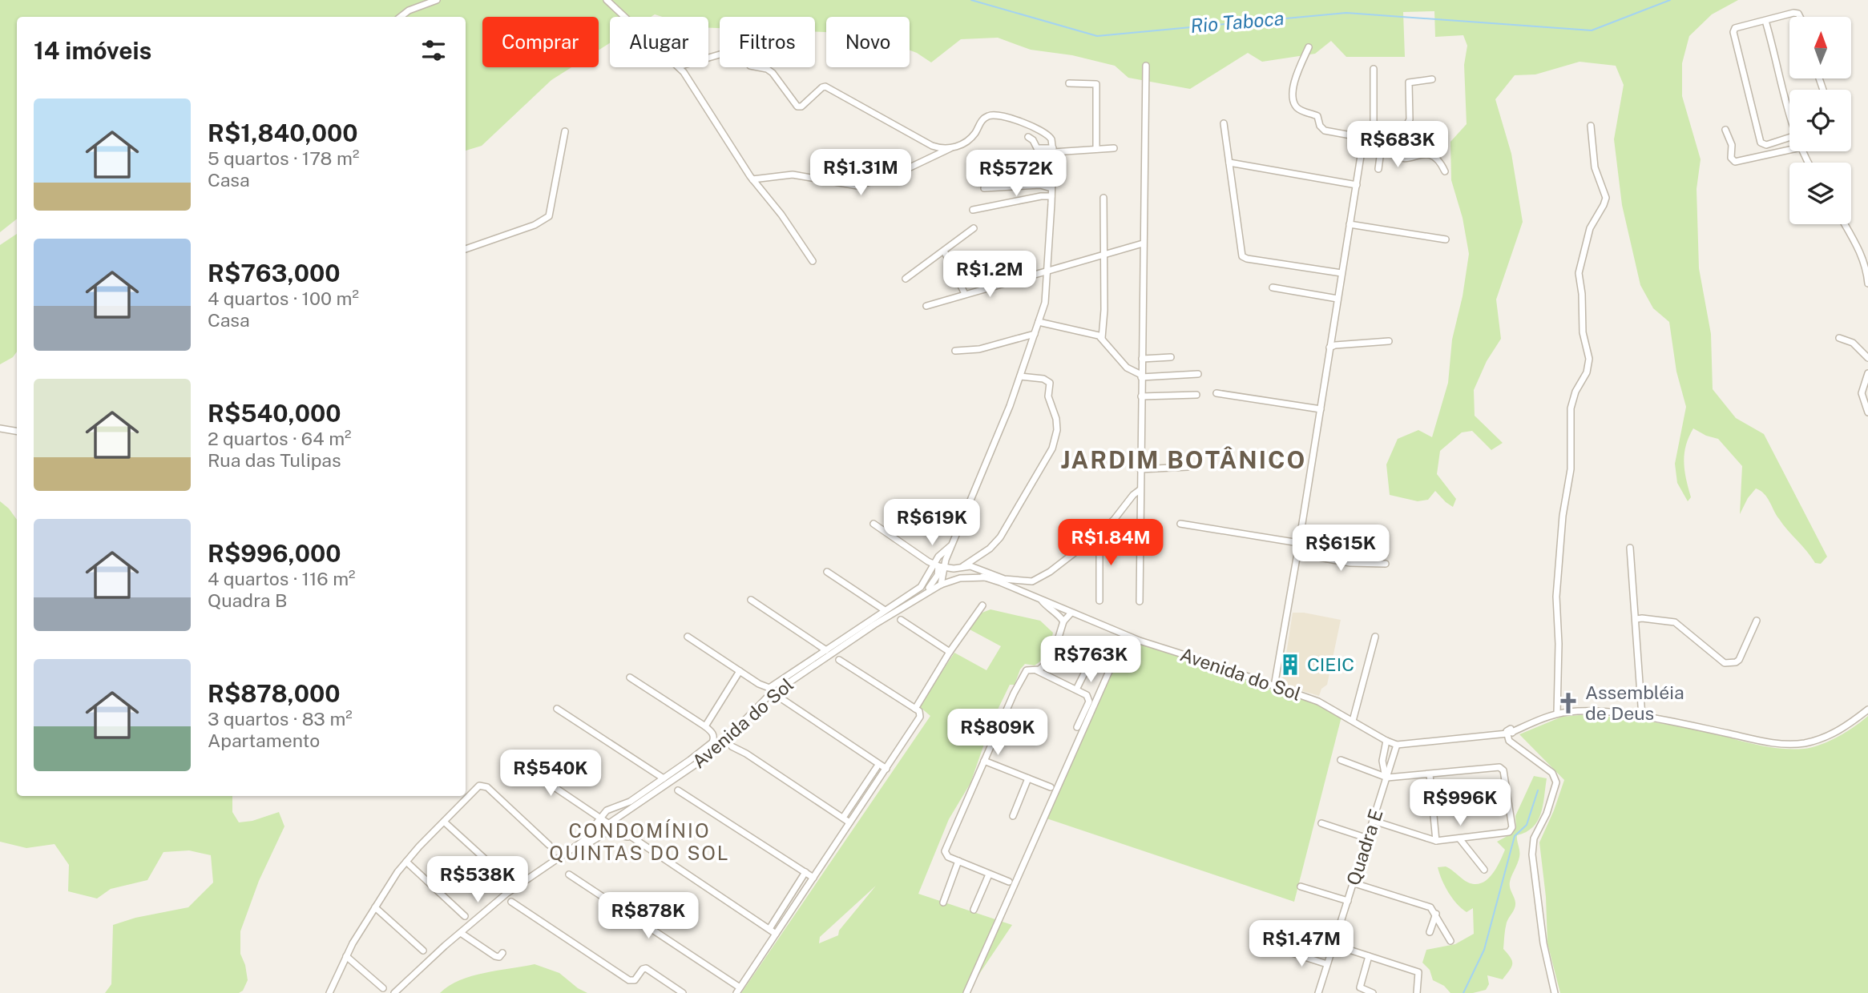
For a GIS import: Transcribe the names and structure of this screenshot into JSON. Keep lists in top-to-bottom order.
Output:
{
  "streets": {
    "street": ["Avenida do Sol", "Quadra E"]
  },
  "crossings": [
    ["Avenida do Sol", "Quadra E"]
  ],
  "districts": ["JARDIM BOTÂNICO", "CONDOMÍNIO QUINTAS DO SOL"],
  "water": ["Rio Taboca"],
  "places": {
    "building": ["CIEIC"],
    "church": ["Assembléia de Deus"]
  },
  "north": "top",
  "page": {
    "chip": [
      "Comprar",
      "Alugar",
      "Filtros",
      "Novo"
    ],
    "heading": "14 imóveis",
    "list": [
      {
        "name": "R$1,840,000",
        "note": "5 quartos · 178 m² · Casa"
      },
      {
        "name": "R$763,000",
        "note": "4 quartos · 100 m² · Casa"
      },
      {
        "name": "R$540,000",
        "note": "2 quartos · 64 m² · Rua das Tulipas"
      },
      {
        "name": "R$996,000",
        "note": "4 quartos · 116 m² · Quadra B"
      },
      {
        "name": "R$878,000",
        "note": "3 quartos · 83 m² · Apartamento"
      }
    ],
    "price": [
      "R$683K",
      "R$1.31M",
      "R$572K",
      "R$1.2M",
      "R$619K",
      "R$1.84M",
      "R$615K",
      "R$763K",
      "R$809K",
      "R$540K",
      "R$996K",
      "R$538K",
      "R$878K",
      "R$1.47M"
    ]
  }
}
